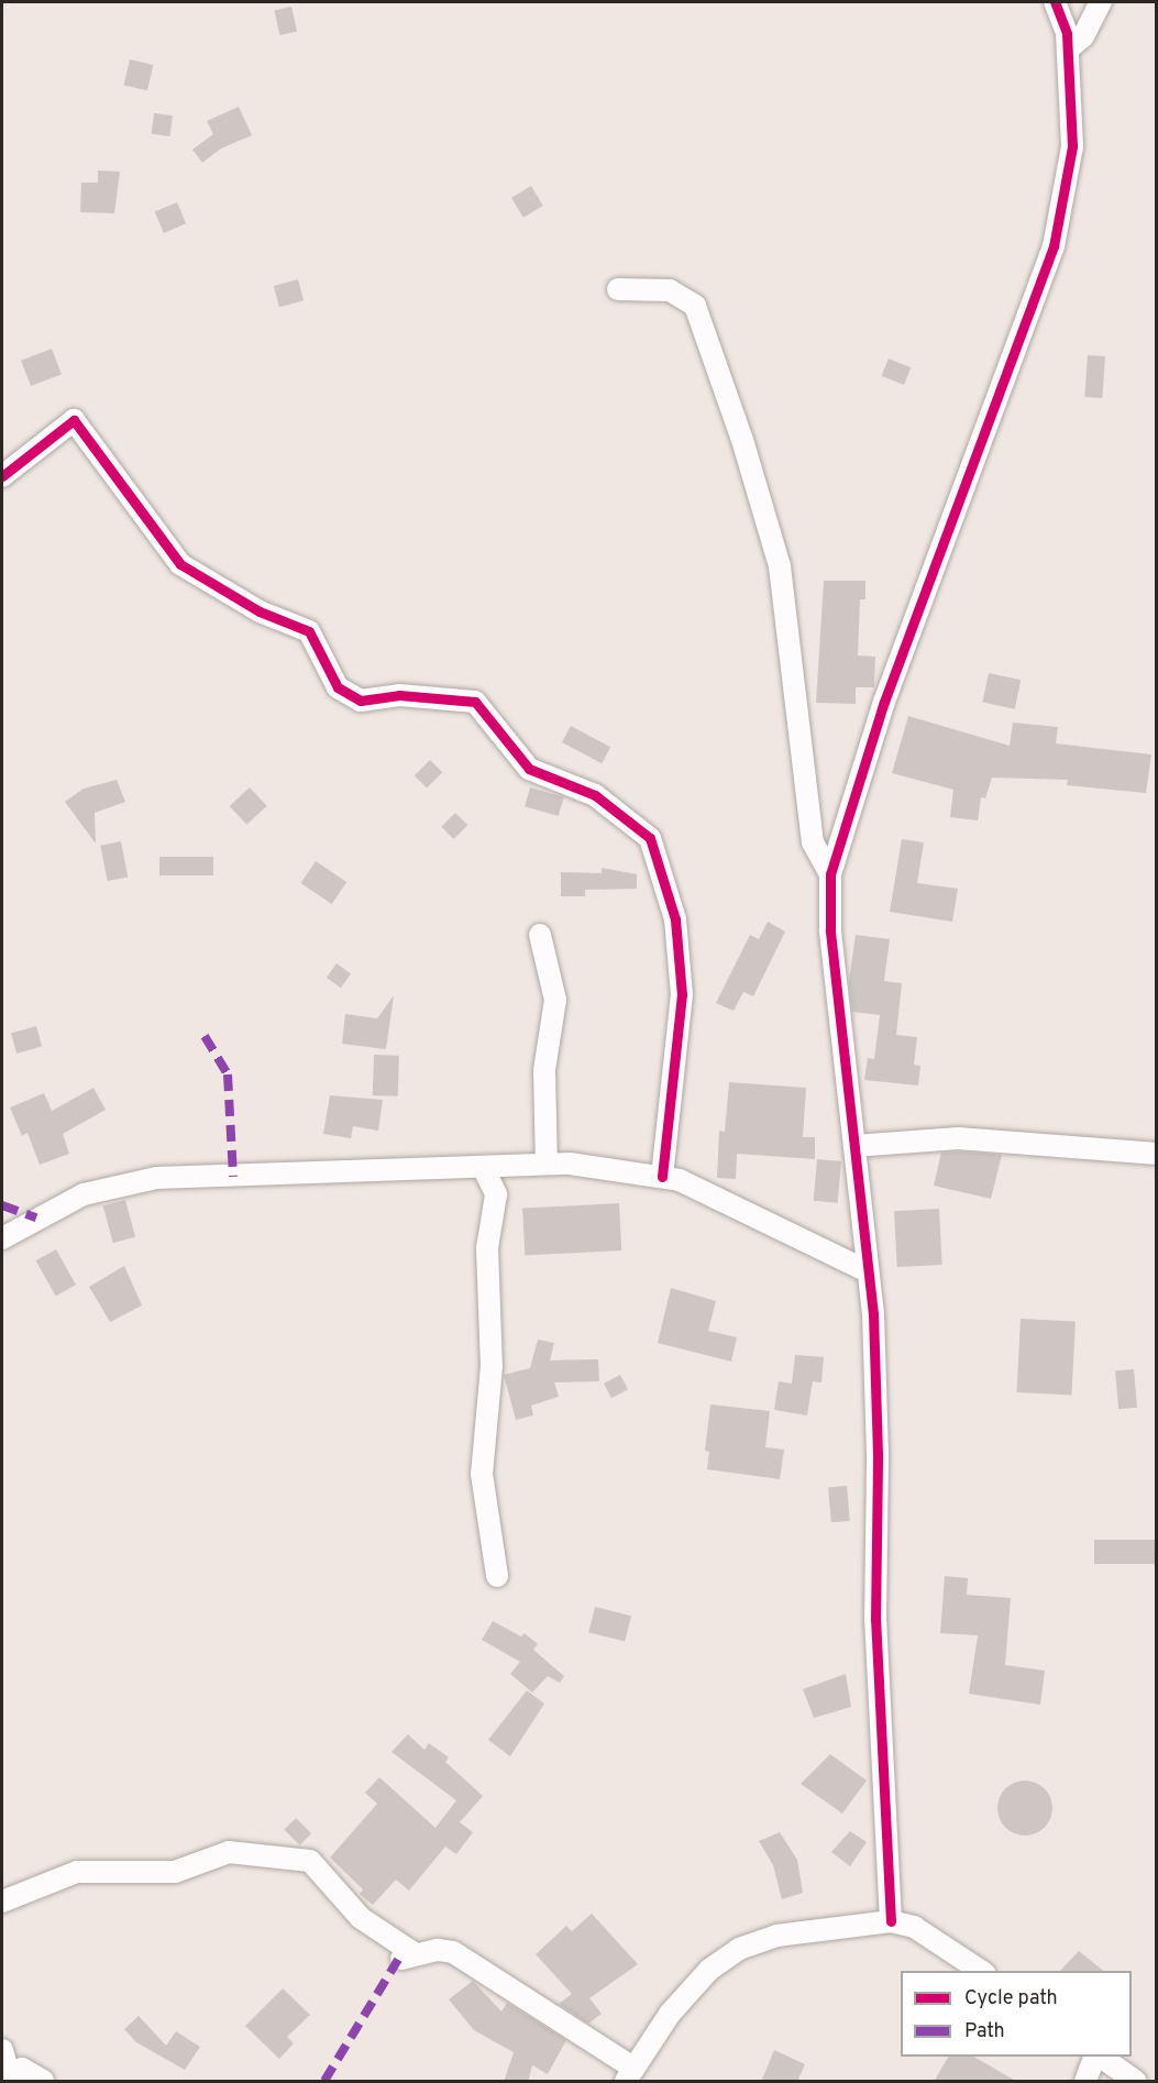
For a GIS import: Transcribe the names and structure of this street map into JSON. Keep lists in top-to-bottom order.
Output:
{
  "legend": ["Cycle path", "Path"]
}
